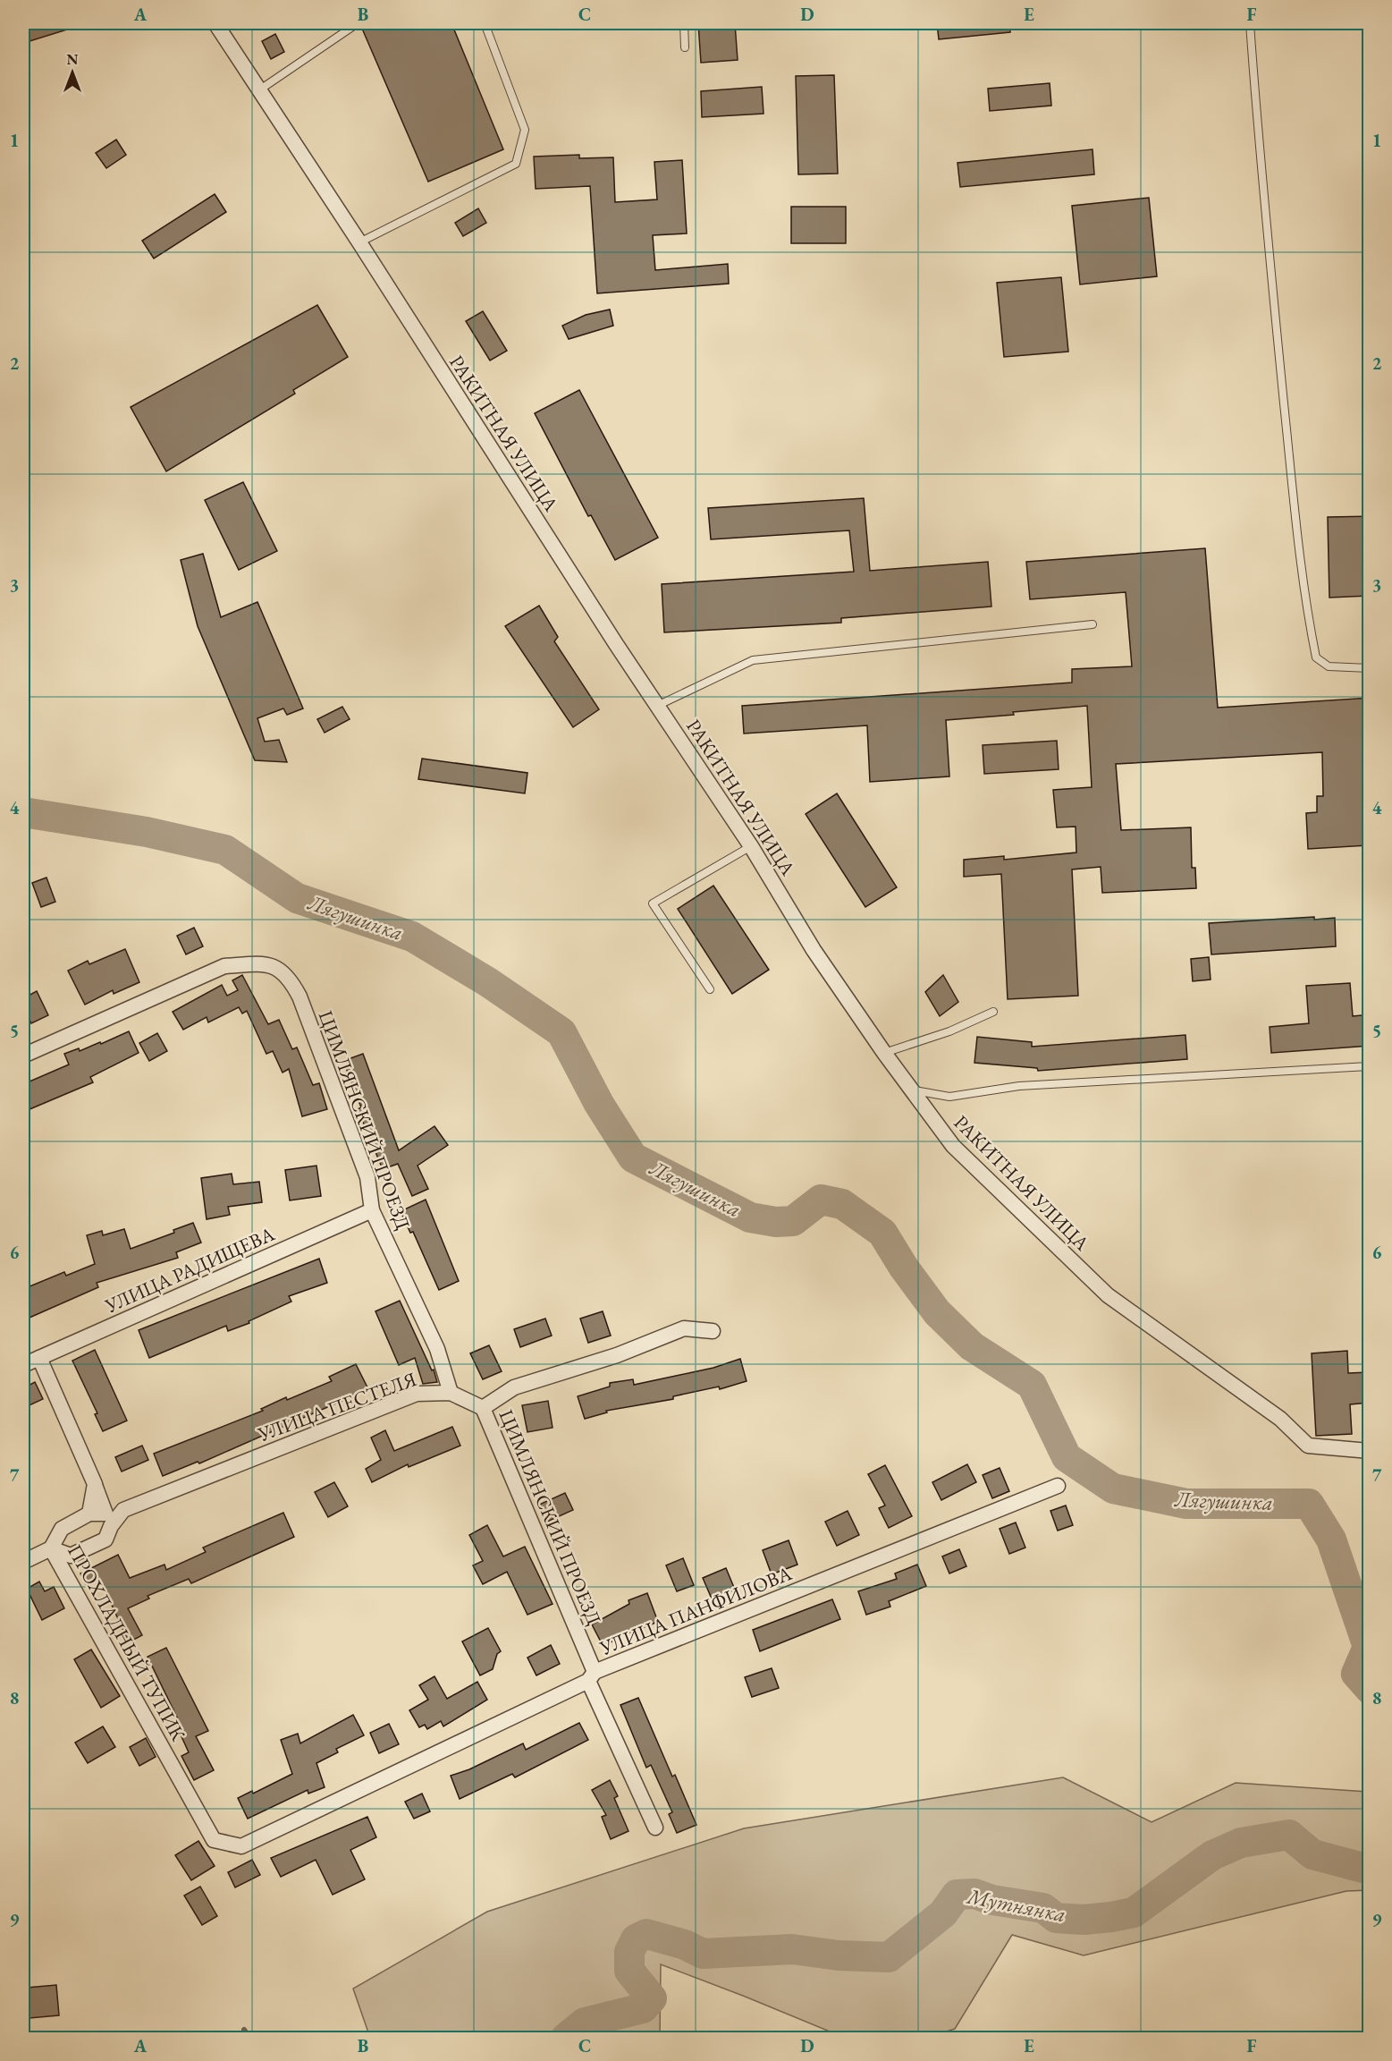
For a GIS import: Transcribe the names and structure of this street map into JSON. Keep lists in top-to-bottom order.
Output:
{
  "streets": {
    "street": [
      "РАКИТНАЯ УЛИЦА",
      "ЦИМЛЯНСКИЙ ПРОЕЗД",
      "УЛИЦА РАДИЩЕВА",
      "УЛИЦА ПЕСТЕЛЯ",
      "УЛИЦА ПАНФИЛОВА",
      "ПРОХЛАДНЫЙ ТУПИК"
    ]
  },
  "crossings": [
    ["ЦИМЛЯНСКИЙ ПРОЕЗД", "УЛИЦА РАДИЩЕВА"],
    ["ЦИМЛЯНСКИЙ ПРОЕЗД", "УЛИЦА ПЕСТЕЛЯ"],
    ["ЦИМЛЯНСКИЙ ПРОЕЗД", "УЛИЦА ПАНФИЛОВА"],
    ["УЛИЦА ПЕСТЕЛЯ", "ПРОХЛАДНЫЙ ТУПИК"],
    ["УЛИЦА ПАНФИЛОВА", "ПРОХЛАДНЫЙ ТУПИК"]
  ],
  "water": ["Лягушинка", "Мутнянка"],
  "north": "top",
  "grid": {
    "columns": [
      "A",
      "B",
      "C",
      "D",
      "E",
      "F"
    ],
    "rows": [
      "1",
      "2",
      "3",
      "4",
      "5",
      "6",
      "7",
      "8",
      "9"
    ]
  }
}
